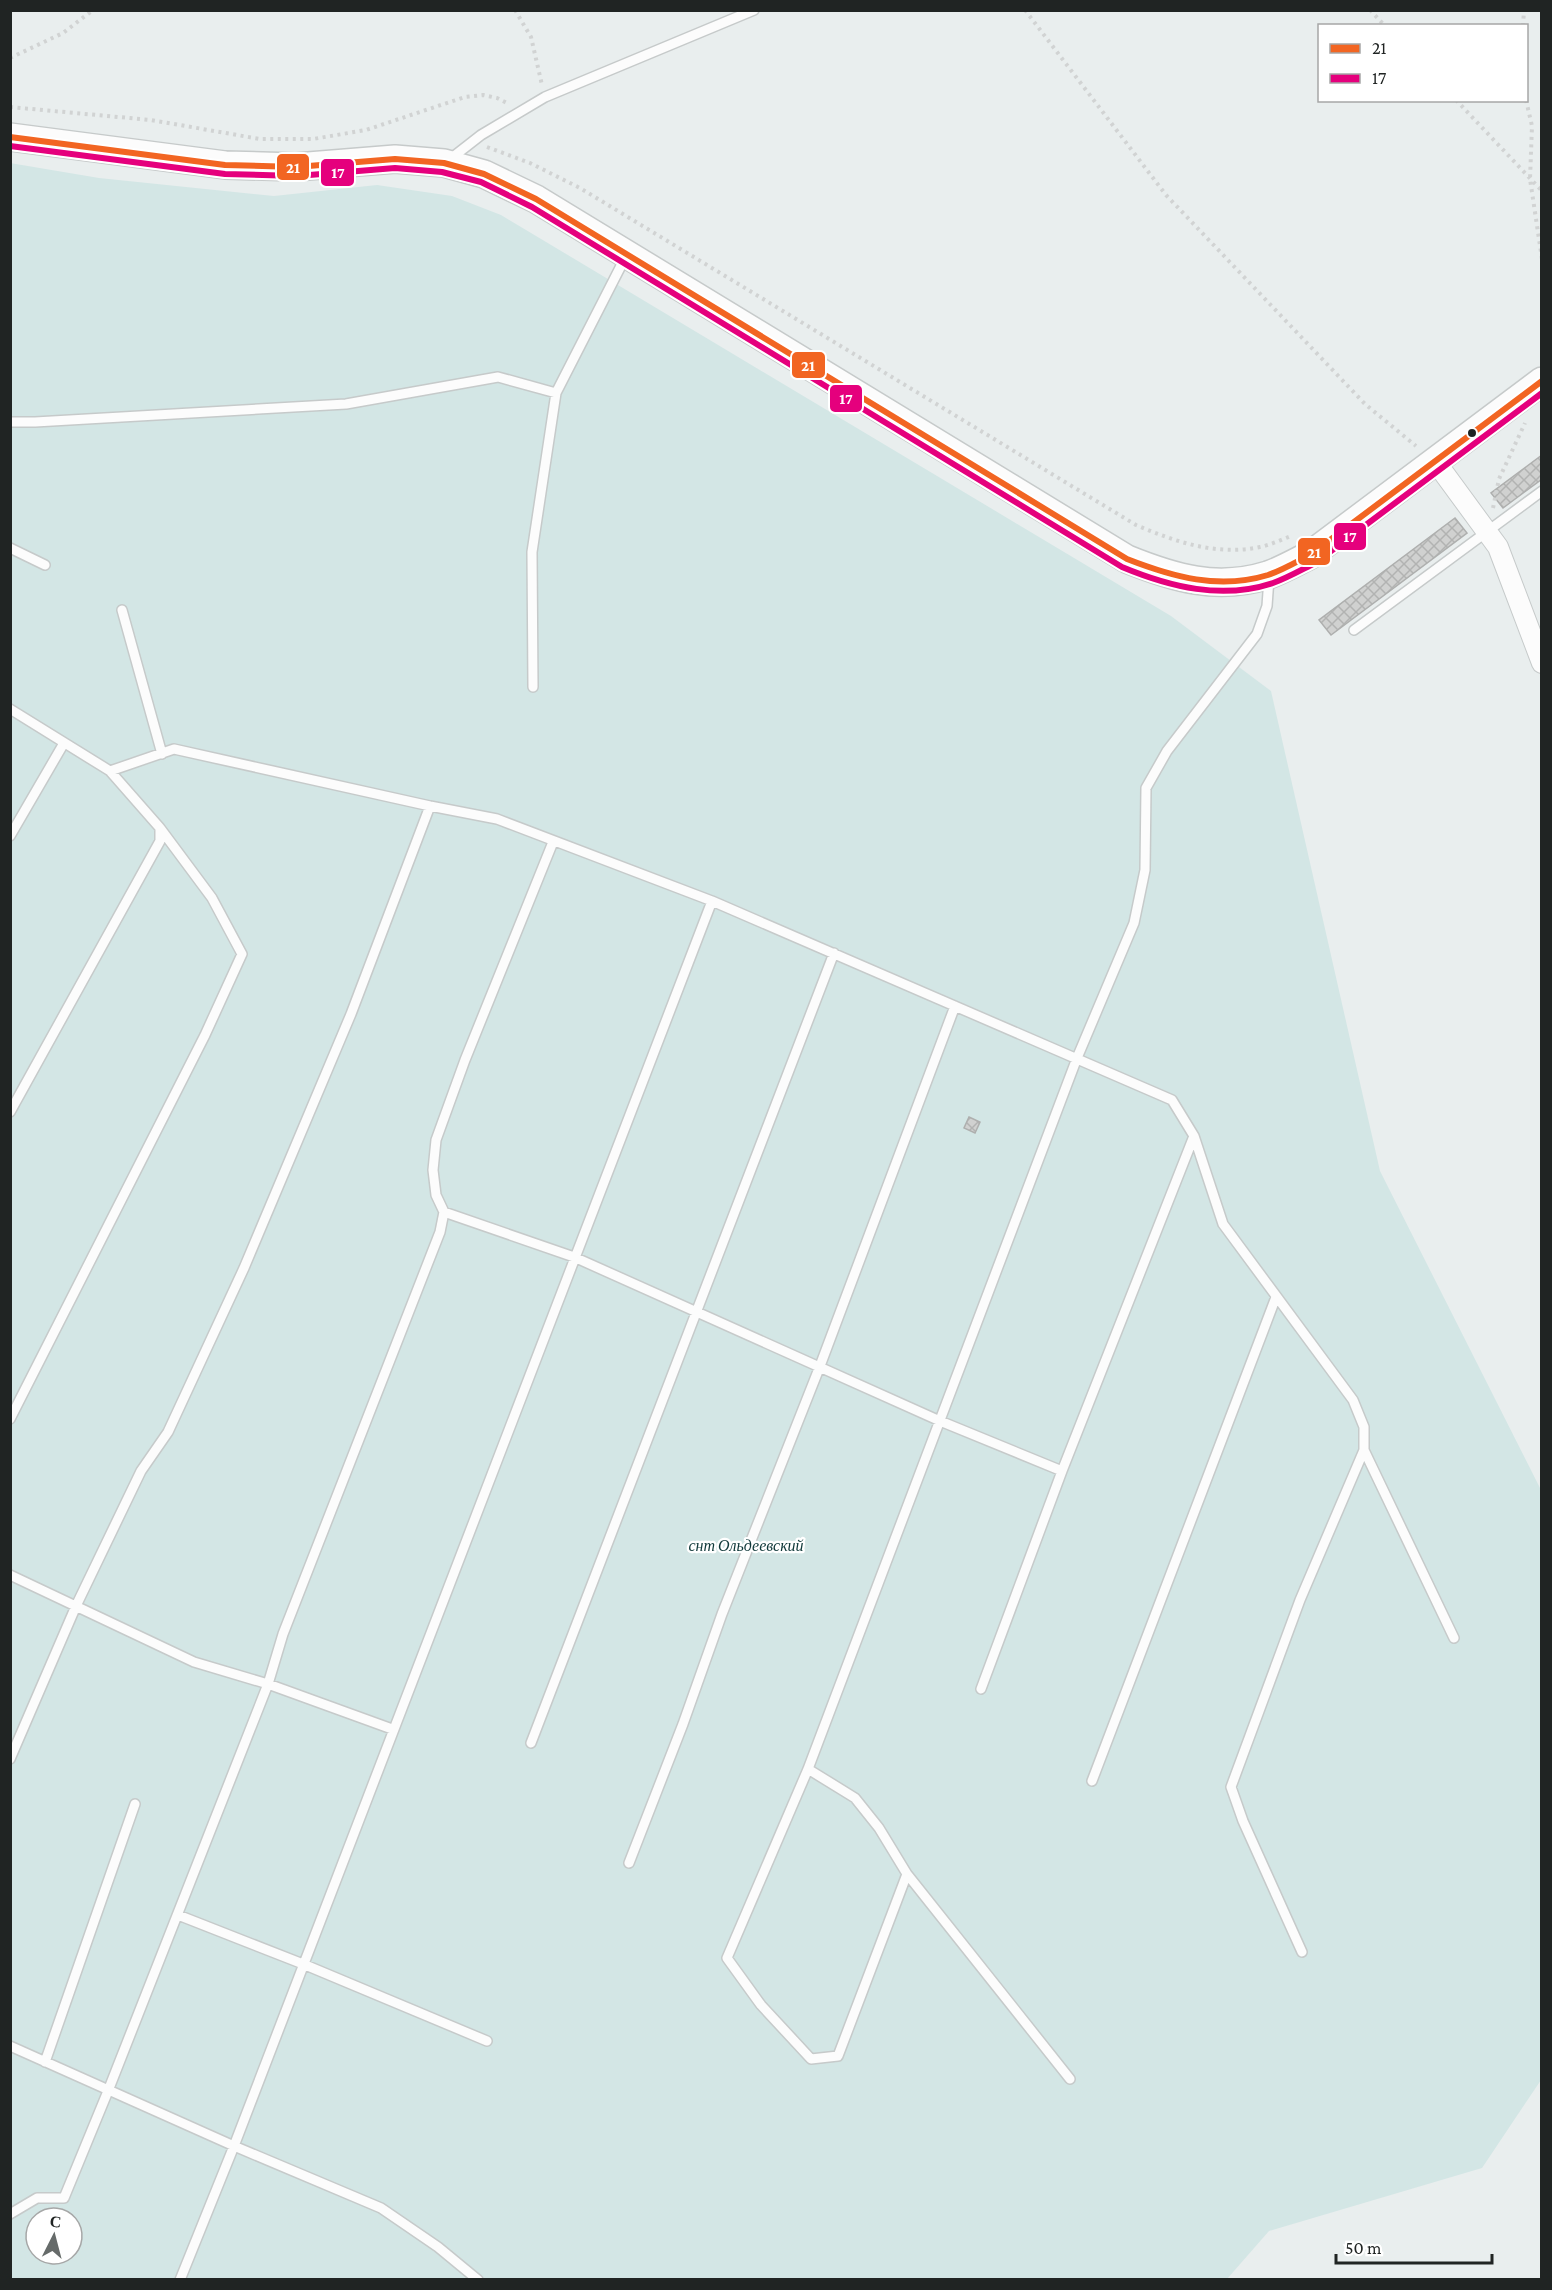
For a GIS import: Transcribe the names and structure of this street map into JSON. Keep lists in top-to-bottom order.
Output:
{
  "parks": ["снт Ольдеевский"],
  "lines": ["transit line 21", "transit line 17"],
  "legend": ["21", "17"],
  "scale_bar": "50 m",
  "north": "top"
}
